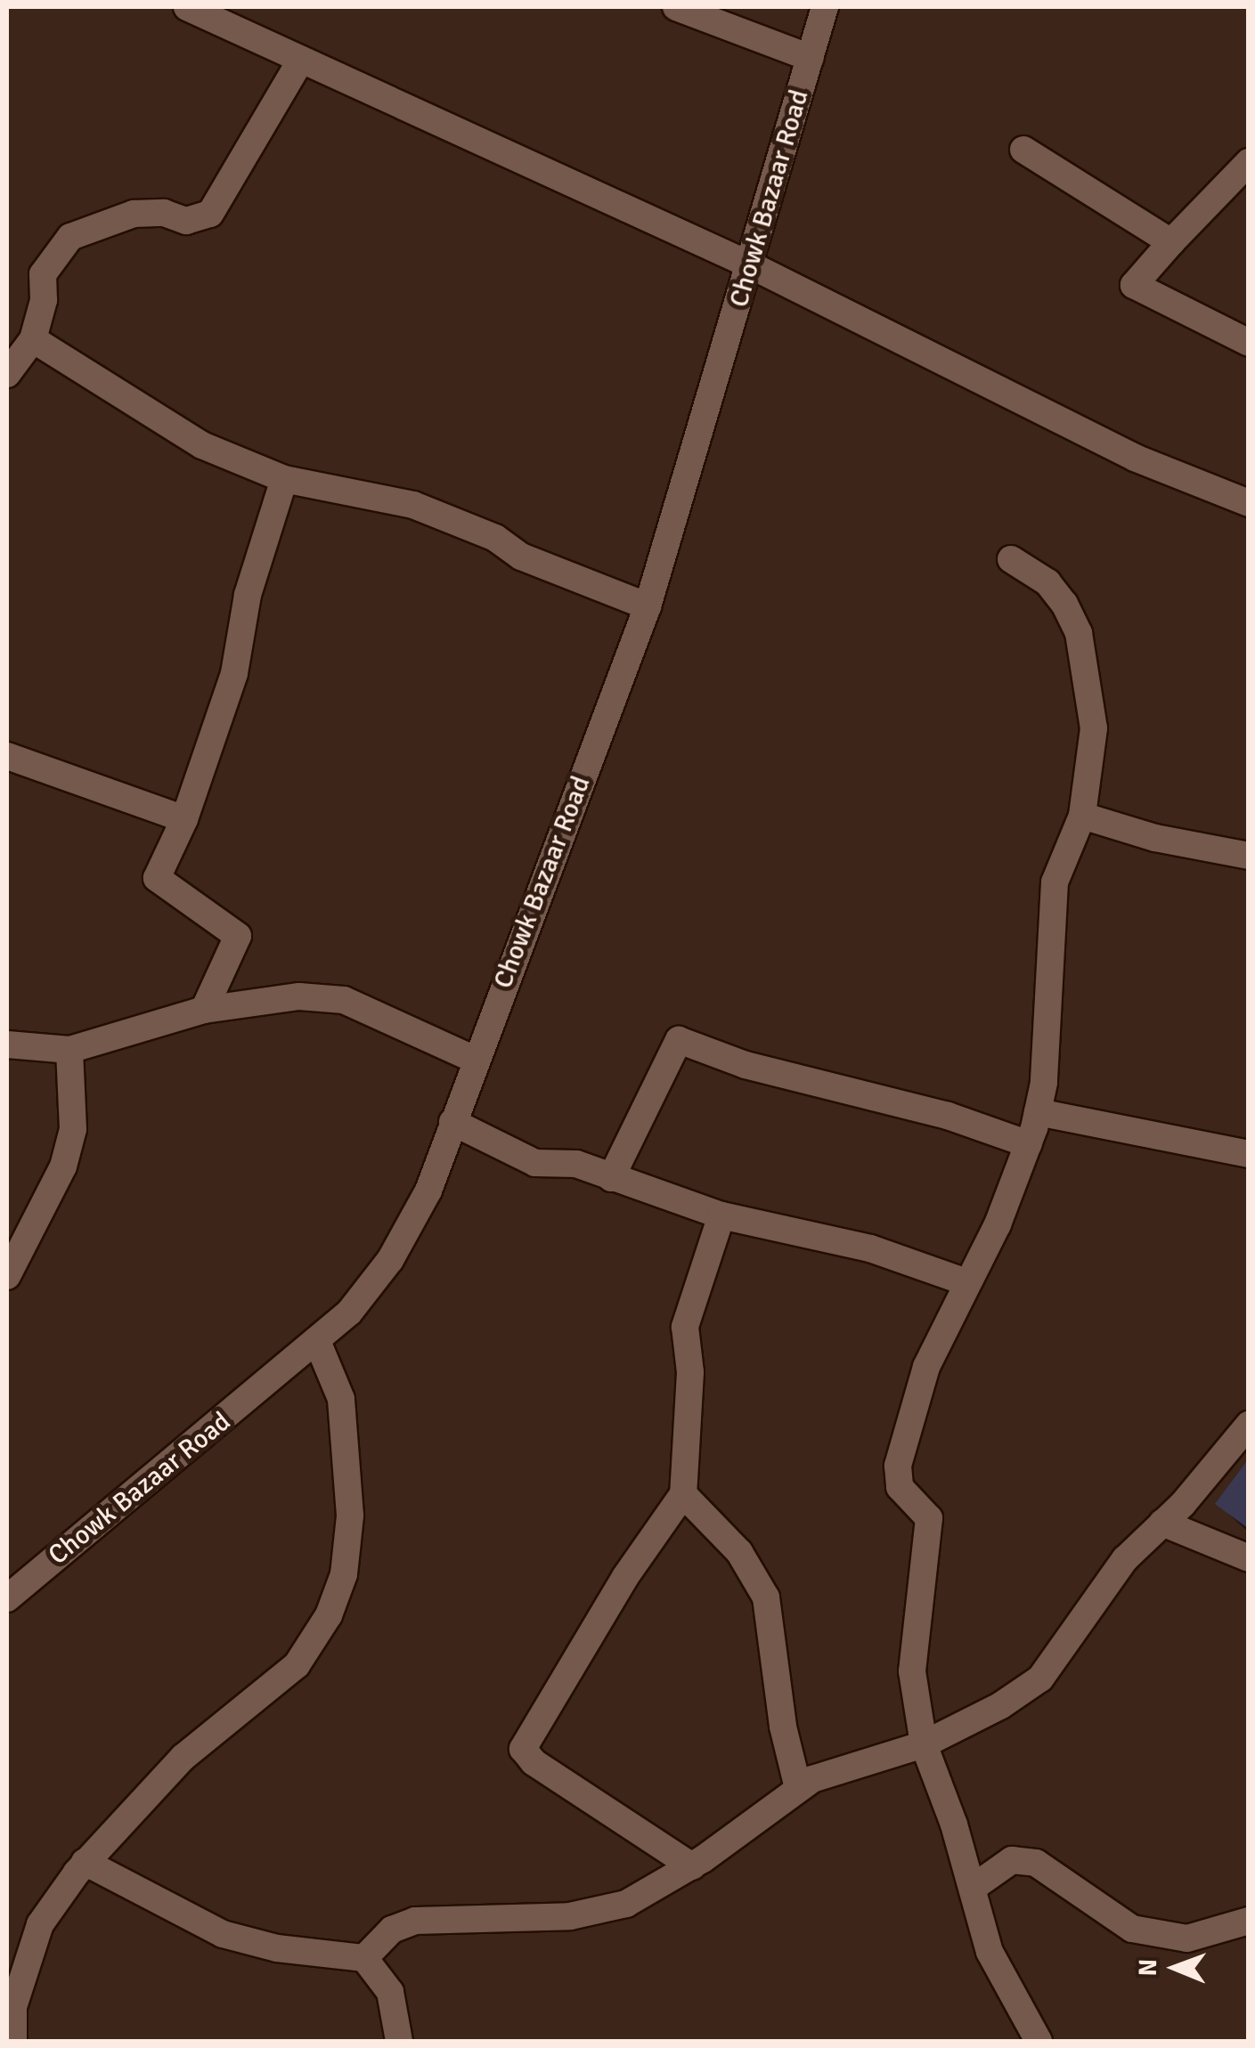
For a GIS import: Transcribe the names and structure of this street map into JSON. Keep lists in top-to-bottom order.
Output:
{
  "streets": {
    "street": ["Chowk Bazaar Road"]
  },
  "north": "left"
}
